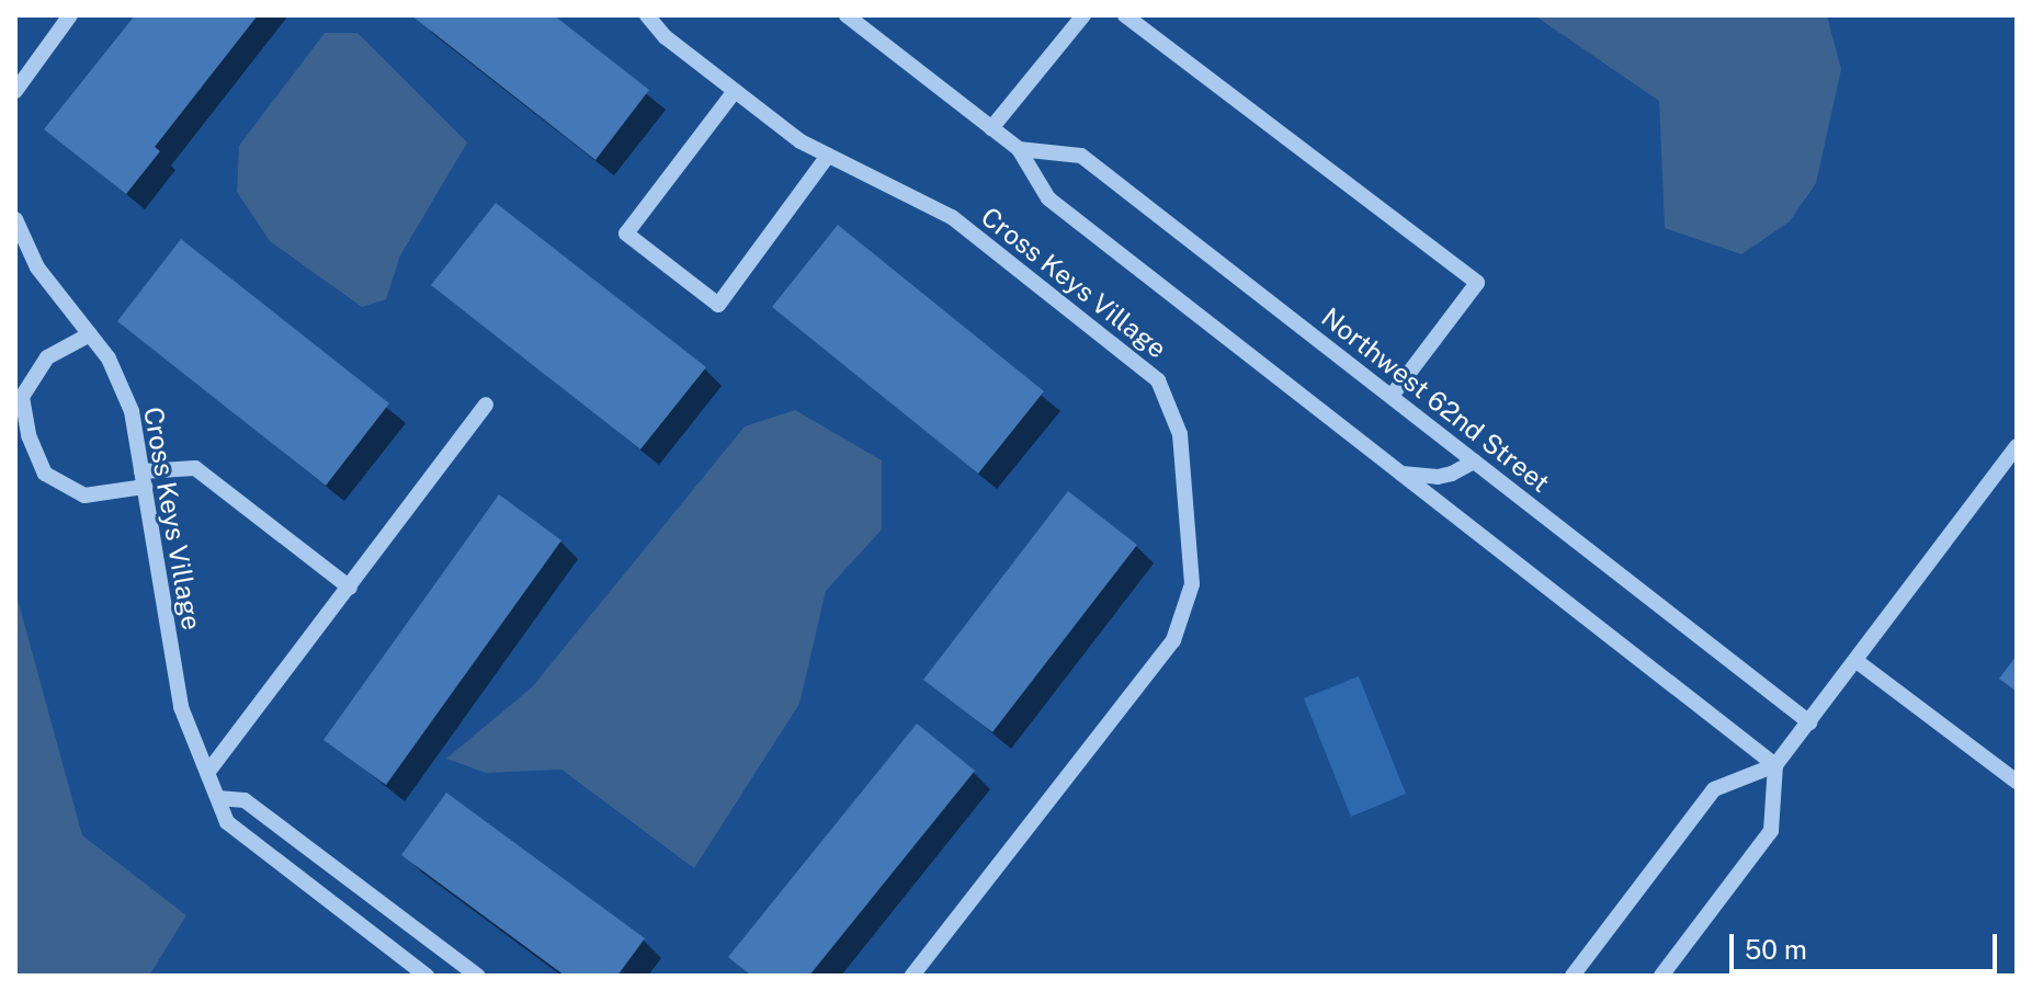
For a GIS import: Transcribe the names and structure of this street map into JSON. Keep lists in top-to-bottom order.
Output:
{
  "streets": {
    "street": ["Cross Keys Village", "Northwest 62nd Street"]
  },
  "scale_bar": "50 m"
}
